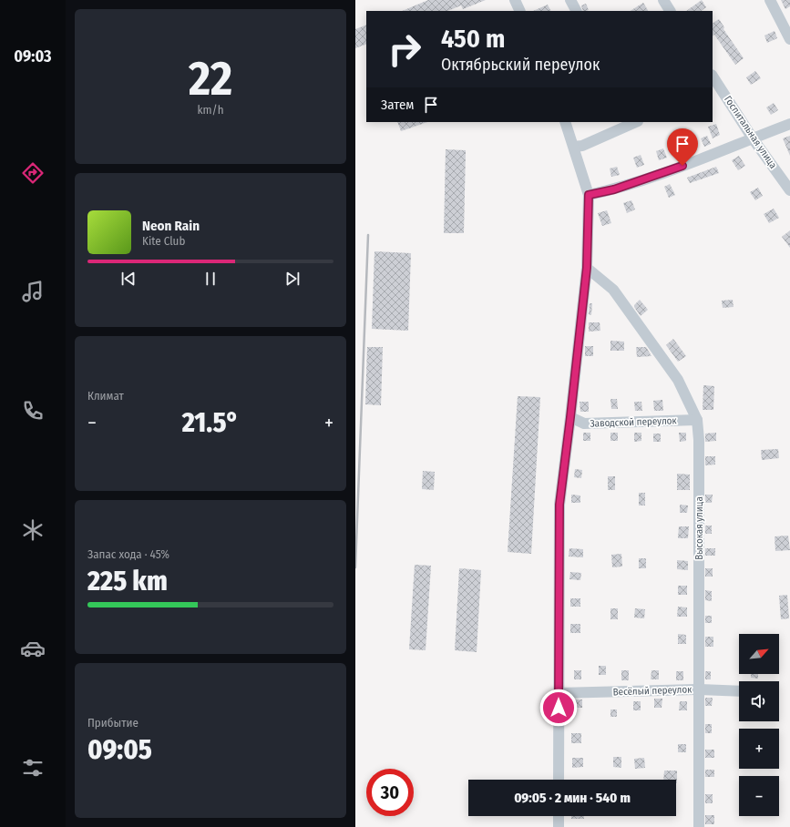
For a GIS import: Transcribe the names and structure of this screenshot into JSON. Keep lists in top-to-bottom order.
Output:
{
  "streets": {
    "street": [
      "Госпитальная улица",
      "Заводской переулок",
      "Высокая улица",
      "Весёлый переулок"
    ]
  },
  "crossings": [
    ["Заводской переулок", "Высокая улица"],
    ["Высокая улица", "Весёлый переулок"]
  ],
  "north": "top right",
  "page": {
    "tabs": "09:03",
    "tile": [
      ["22", "km/h"],
      "Климат",
      ["Запас хода · 45%", "225 km"],
      ["Прибытие", "09:05"]
    ],
    "turn": ["450 m", "Октябрьский переулок"],
    "then": "Затем",
    "song": ["Neon Rain", "Kite Club"],
    "heat": ["−", "21.5°", "+"],
    "map_buttons": ["+", "−"],
    "limit": "30",
    "trip": "09:05 · 2 мин · 540 m"
  }
}
